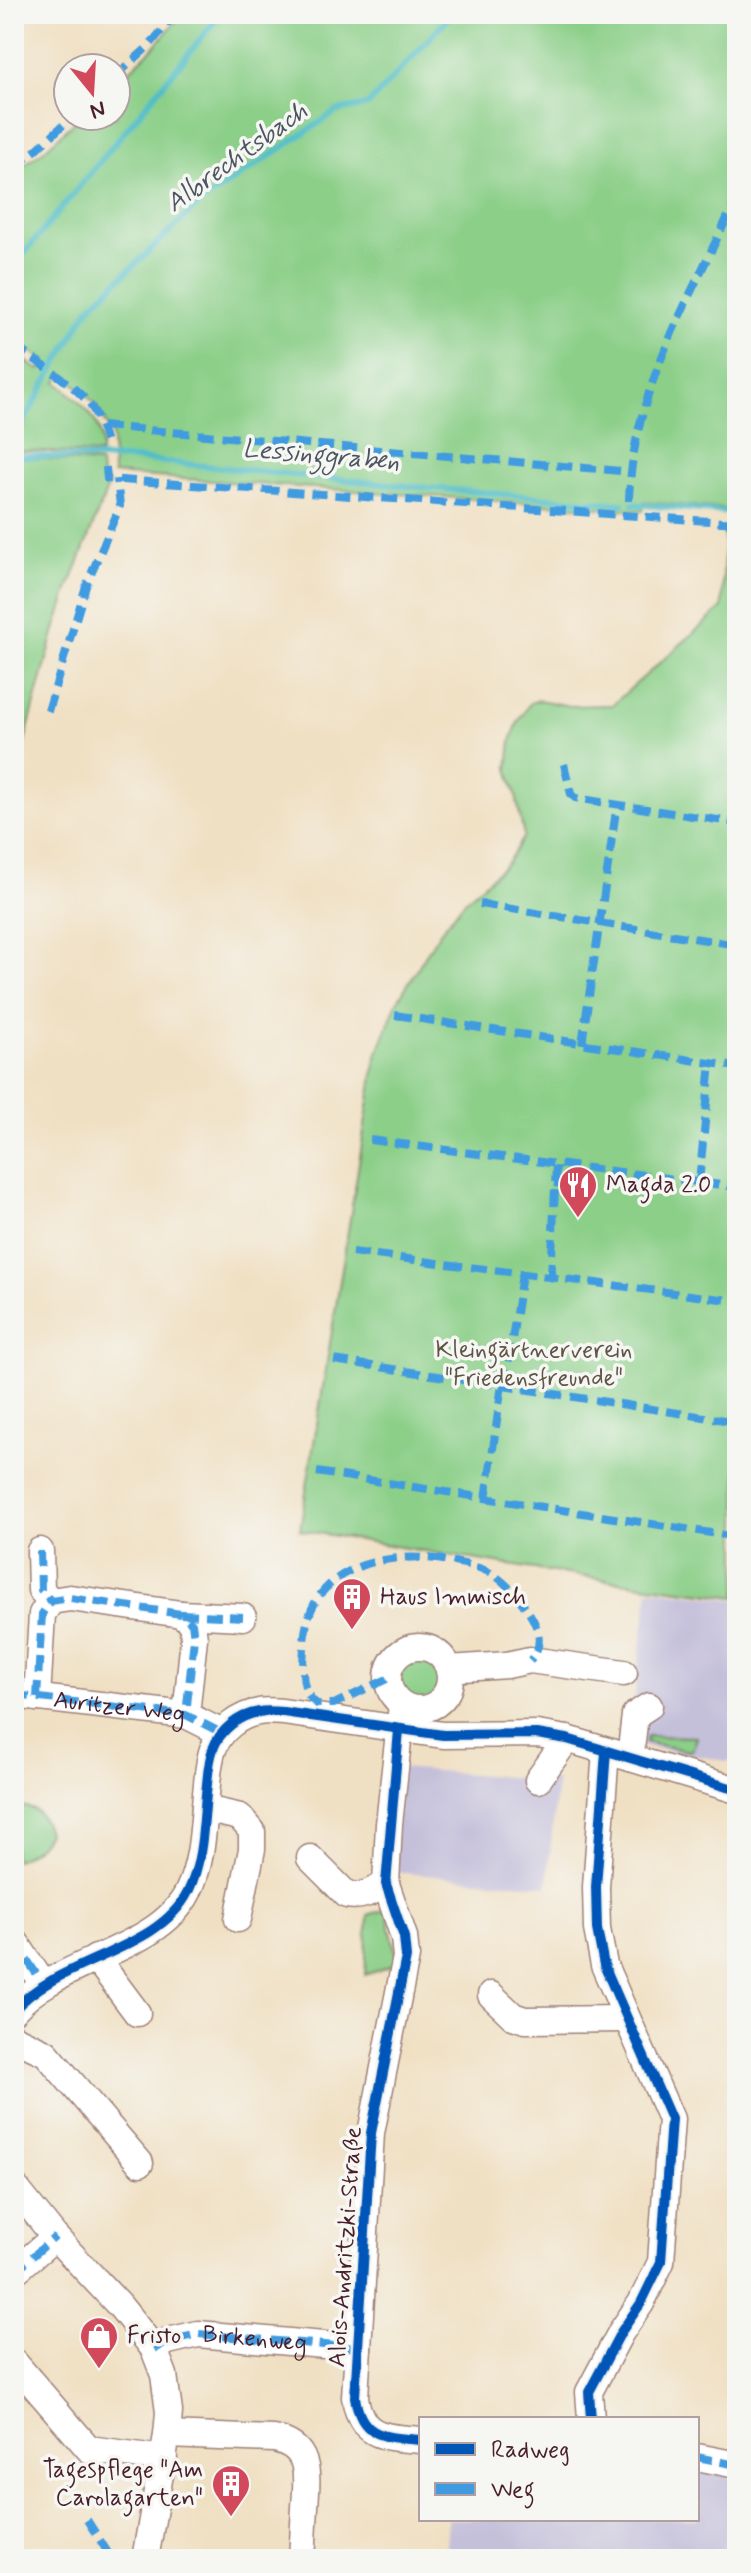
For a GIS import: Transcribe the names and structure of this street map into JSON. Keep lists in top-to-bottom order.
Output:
{
  "streets": {
    "street": ["Auritzer Weg", "Alois-Andritzki-Straße", "Birkenweg"]
  },
  "crossings": [
    ["Alois-Andritzki-Straße", "Birkenweg"]
  ],
  "water": ["Albrechtsbach", "Lessinggraben"],
  "parks": ["Kleingärtnerverein \"Friedensfreunde\""],
  "places": {
    "restaurant": ["Magda 2.0"],
    "building": ["Haus Immisch", "Tagespflege \"Am Carolagarten\""],
    "shop": ["Fristo"]
  },
  "legend": ["Radweg", "Weg"],
  "north": "bottom"
}
